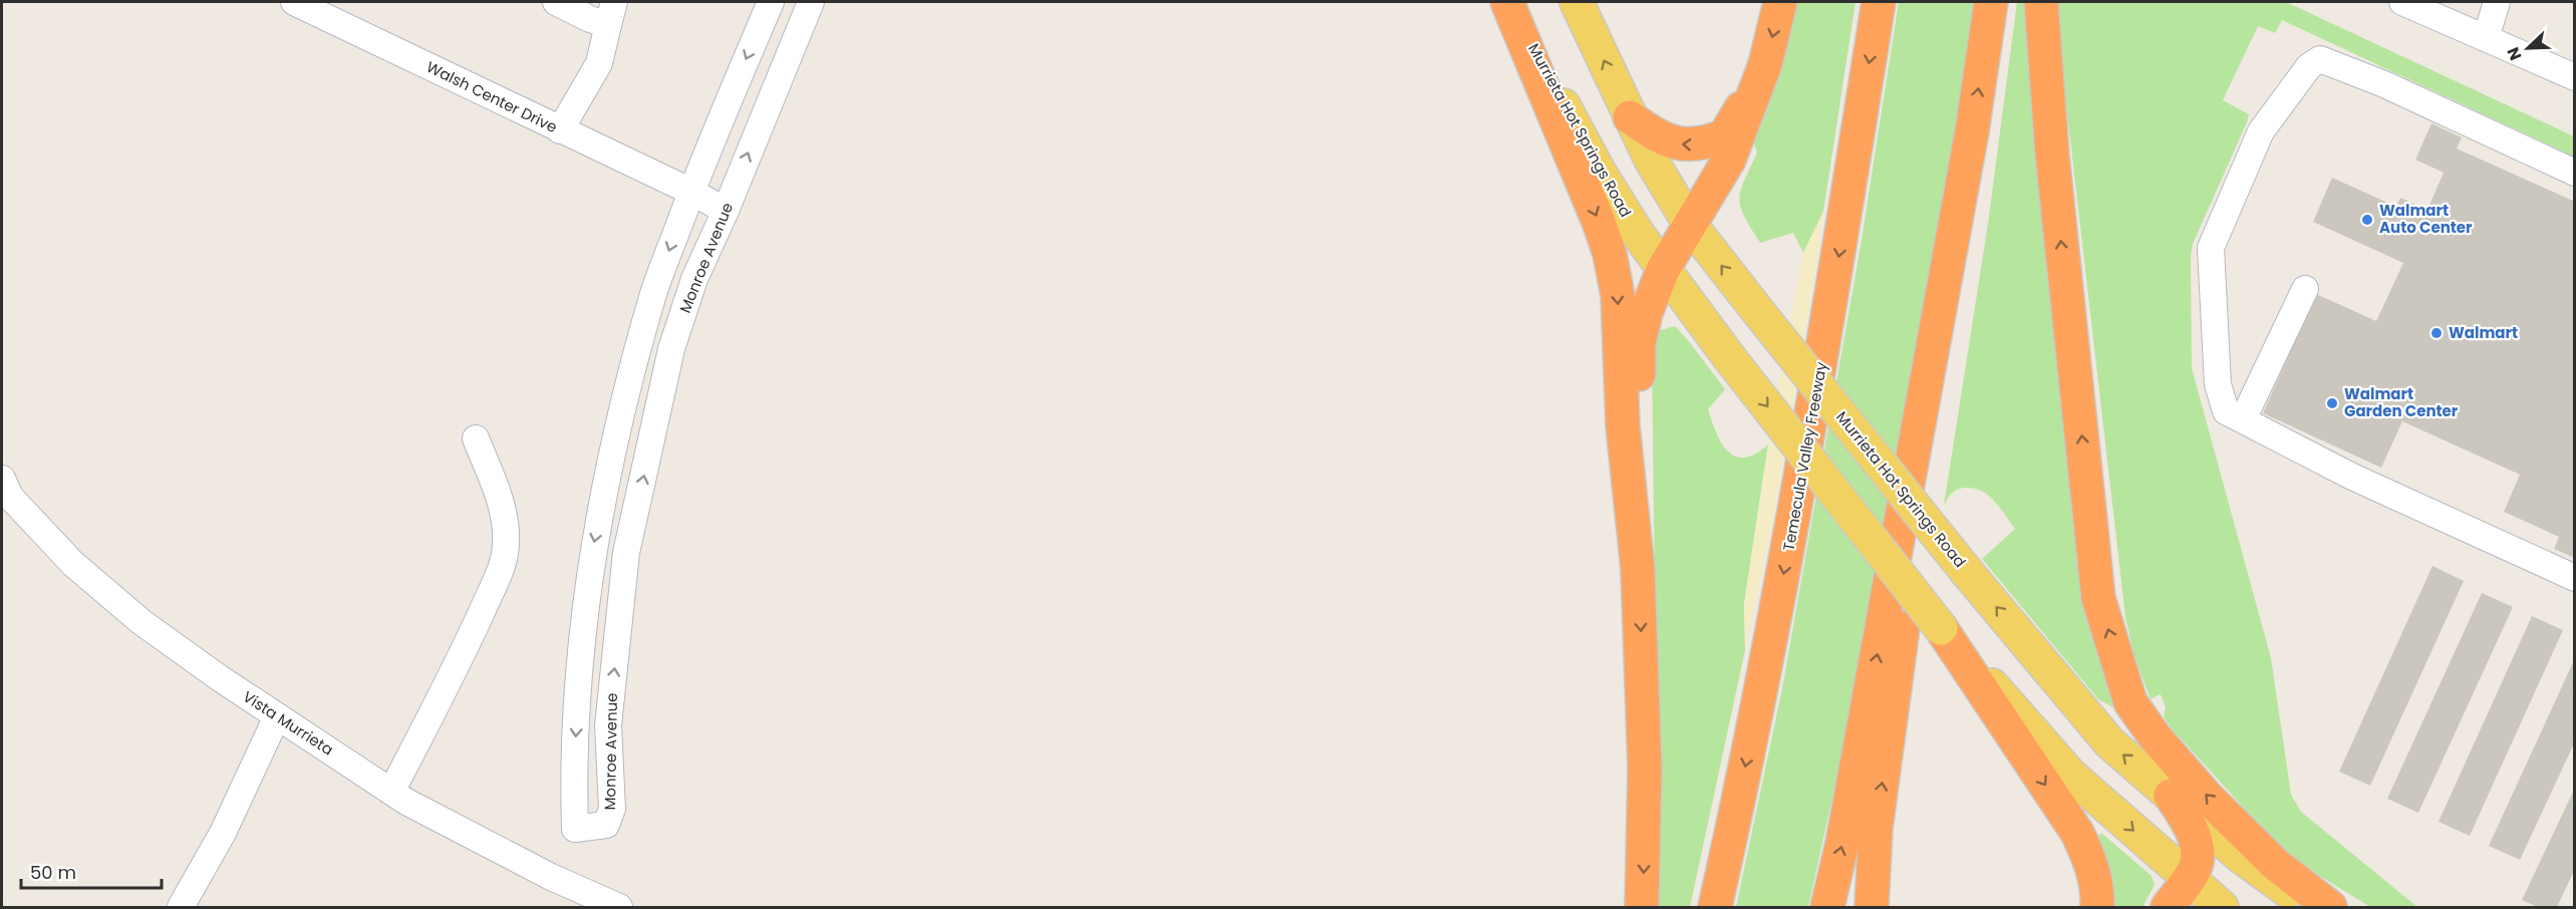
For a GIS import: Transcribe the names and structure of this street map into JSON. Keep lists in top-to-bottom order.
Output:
{
  "streets": {
    "highway": ["Temecula Valley Freeway"],
    "main road": ["Murrieta Hot Springs Road"],
    "street": ["Walsh Center Drive", "Monroe Avenue", "Vista Murrieta"]
  },
  "crossings": [
    ["Walsh Center Drive", "Monroe Avenue"]
  ],
  "places": ["Walmart Auto Center", "Walmart", "Walmart Garden Center"],
  "scale_bar": "50 m",
  "north": "bottom left"
}
